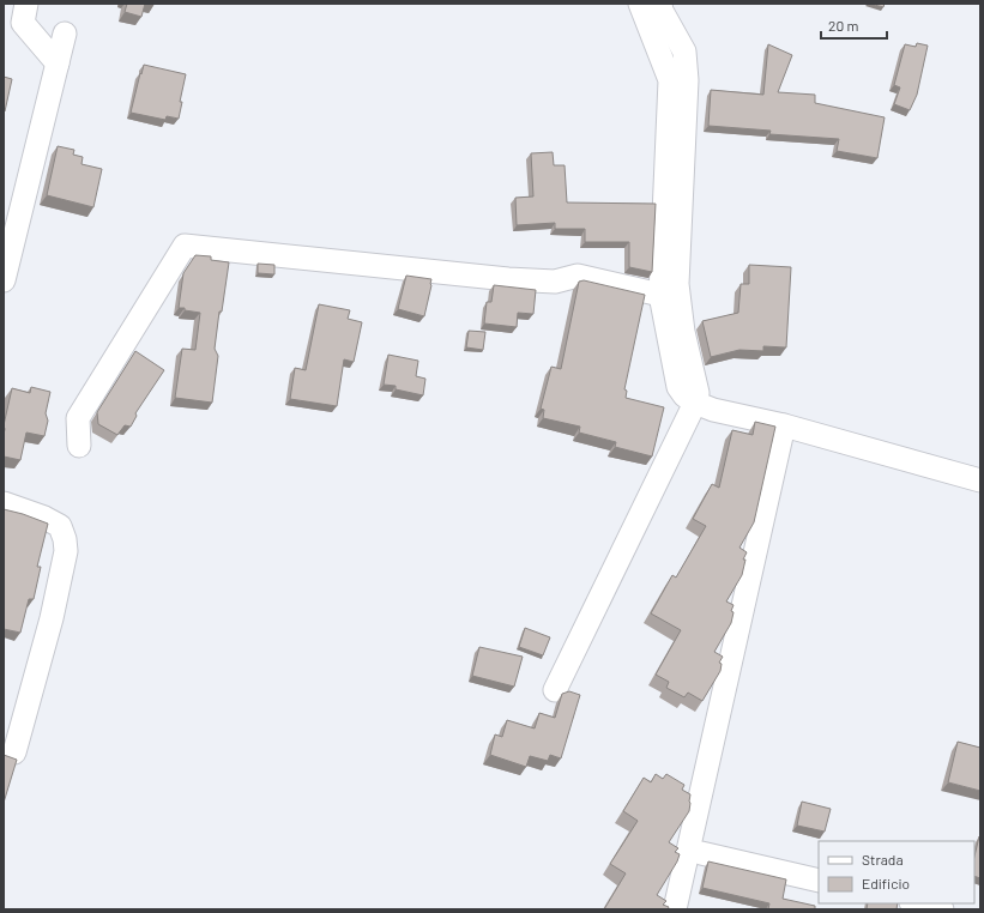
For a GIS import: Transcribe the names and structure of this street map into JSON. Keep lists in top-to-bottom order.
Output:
{
  "legend": ["Strada", "Edificio"],
  "scale_bar": "20 m"
}
